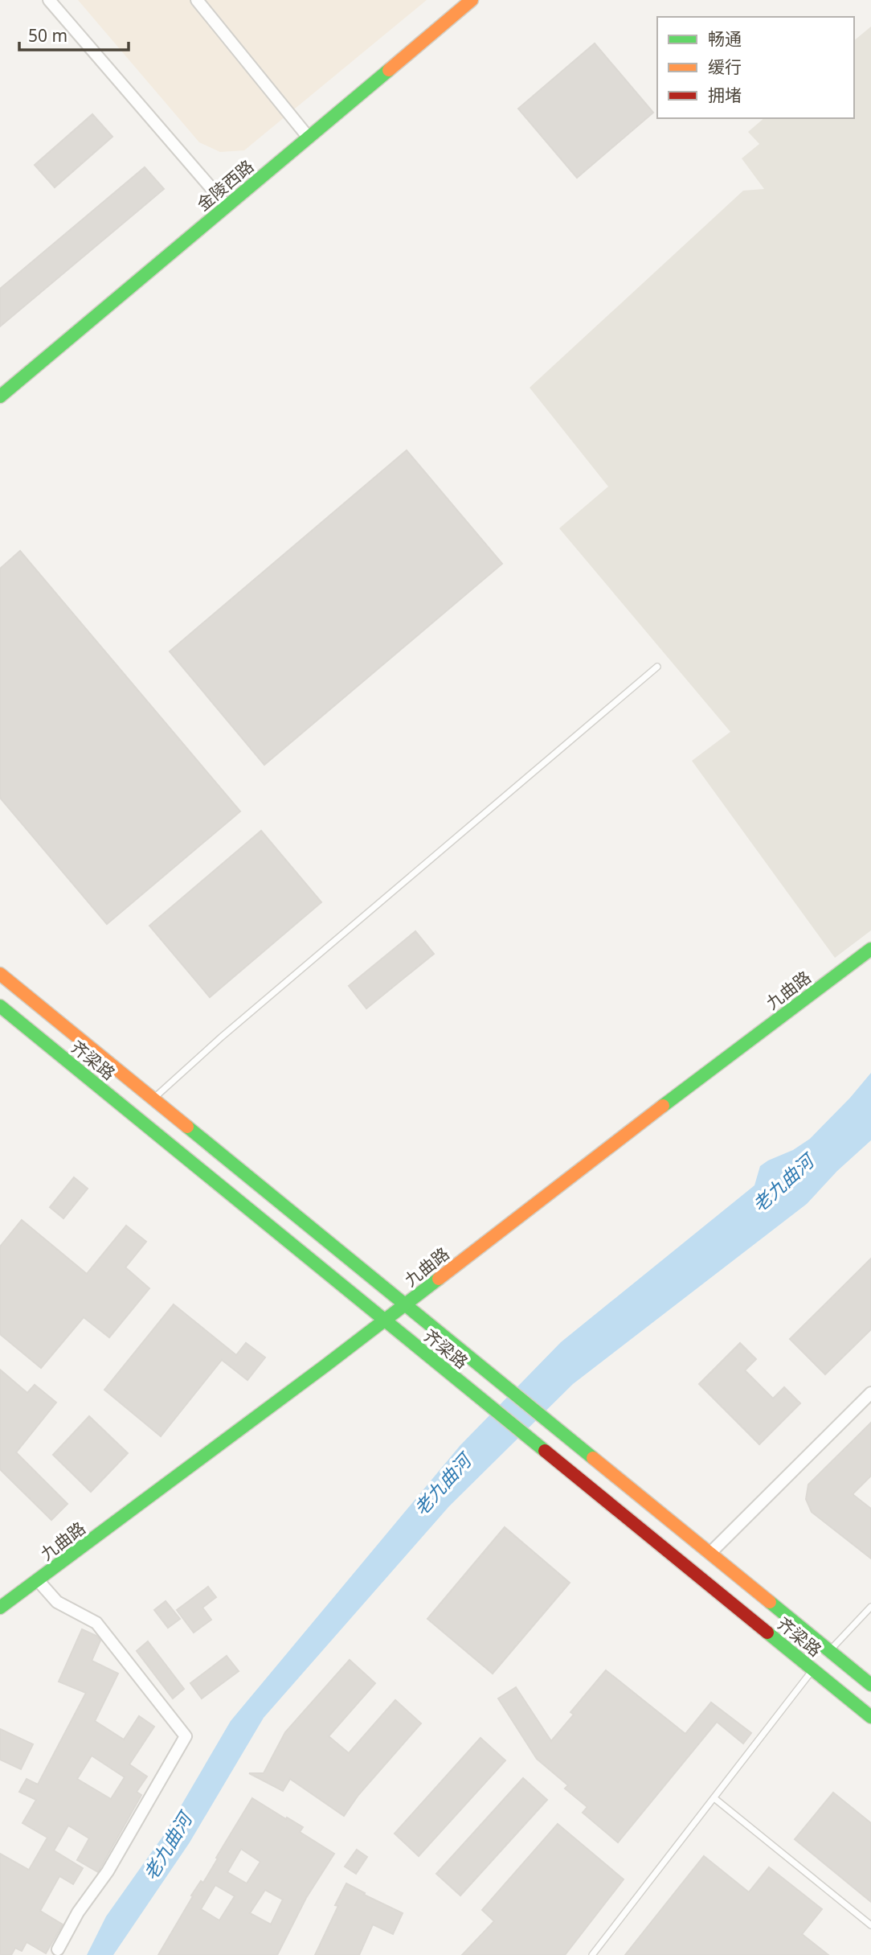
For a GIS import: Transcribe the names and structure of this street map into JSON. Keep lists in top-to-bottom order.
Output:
{
  "streets": {
    "main road": ["金陵西路", "九曲路", "齐梁路"]
  },
  "crossings": [
    ["九曲路", "齐梁路"]
  ],
  "water": ["老九曲河"],
  "legend": ["畅通", "缓行", "拥堵"],
  "scale_bar": "50 m"
}
